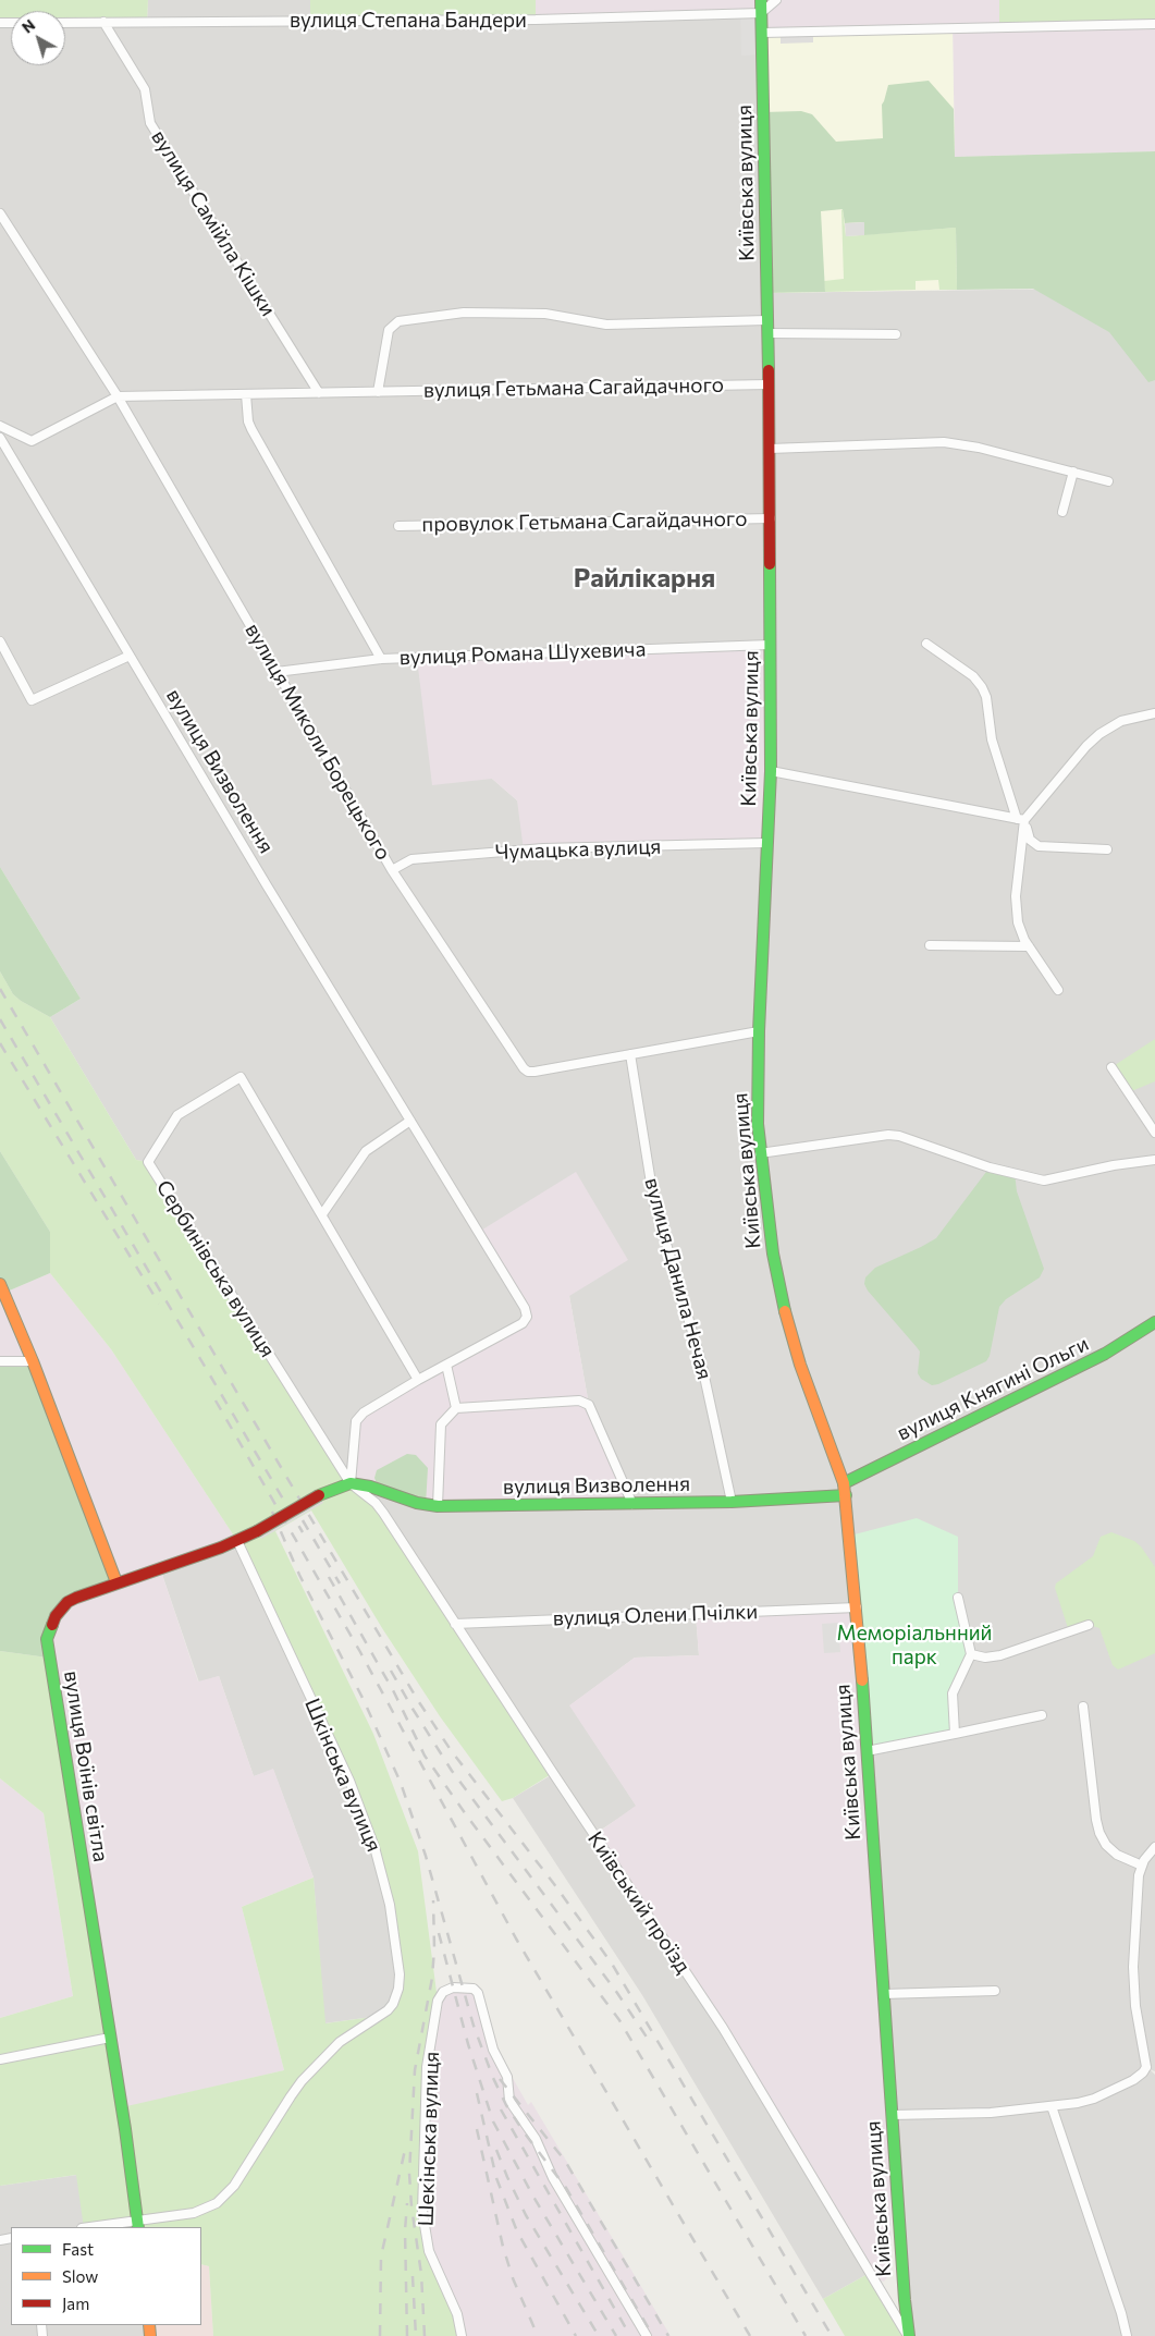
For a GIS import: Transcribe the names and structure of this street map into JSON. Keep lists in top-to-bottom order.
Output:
{
  "streets": {
    "street": [
      "вулиця Степана Бандери",
      "Київська вулиця",
      "вулиця Самійла Кішки",
      "вулиця Гетьмана Сагайдачного",
      "провулок Гетьмана Сагайдачного",
      "вулиця Романа Шухевича",
      "вулиця Миколи Борецького",
      "вулиця Визволення",
      "Чумацька вулиця",
      "Сербинівська вулиця",
      "вулиця Данила Нечая",
      "вулиця Княгині Ольги",
      "вулиця Олени Пчілки",
      "вулиця Воїнів світла",
      "Шкінська вулиця",
      "Київський проїзд",
      "Шекінська вулиця"
    ]
  },
  "crossings": [
    ["вулиця Степана Бандери", "Київська вулиця"],
    ["вулиця Степана Бандери", "вулиця Самійла Кішки"],
    ["Київська вулиця", "вулиця Гетьмана Сагайдачного"],
    ["Київська вулиця", "провулок Гетьмана Сагайдачного"],
    ["Київська вулиця", "вулиця Романа Шухевича"],
    ["Київська вулиця", "вулиця Визволення"],
    ["Київська вулиця", "Чумацька вулиця"],
    ["Київська вулиця", "вулиця Княгині Ольги"],
    ["Київська вулиця", "вулиця Олени Пчілки"],
    ["Київська вулиця", "Київський проїзд"],
    ["вулиця Самійла Кішки", "вулиця Гетьмана Сагайдачного"],
    ["вулиця Гетьмана Сагайдачного", "вулиця Миколи Борецького"],
    ["вулиця Романа Шухевича", "вулиця Миколи Борецького"],
    ["вулиця Миколи Борецького", "Чумацька вулиця"],
    ["вулиця Миколи Борецького", "вулиця Данила Нечая"],
    ["вулиця Визволення", "Сербинівська вулиця"],
    ["вулиця Визволення", "вулиця Данила Нечая"],
    ["вулиця Визволення", "Київський проїзд"],
    ["Сербинівська вулиця", "Київський проїзд"],
    ["вулиця Олени Пчілки", "Київський проїзд"],
    ["вулиця Воїнів світла", "Шкінська вулиця"]
  ],
  "districts": ["Райлікарня"],
  "parks": ["Меморіальнний парк"],
  "legend": ["Fast", "Slow", "Jam"],
  "north": "top left"
}
